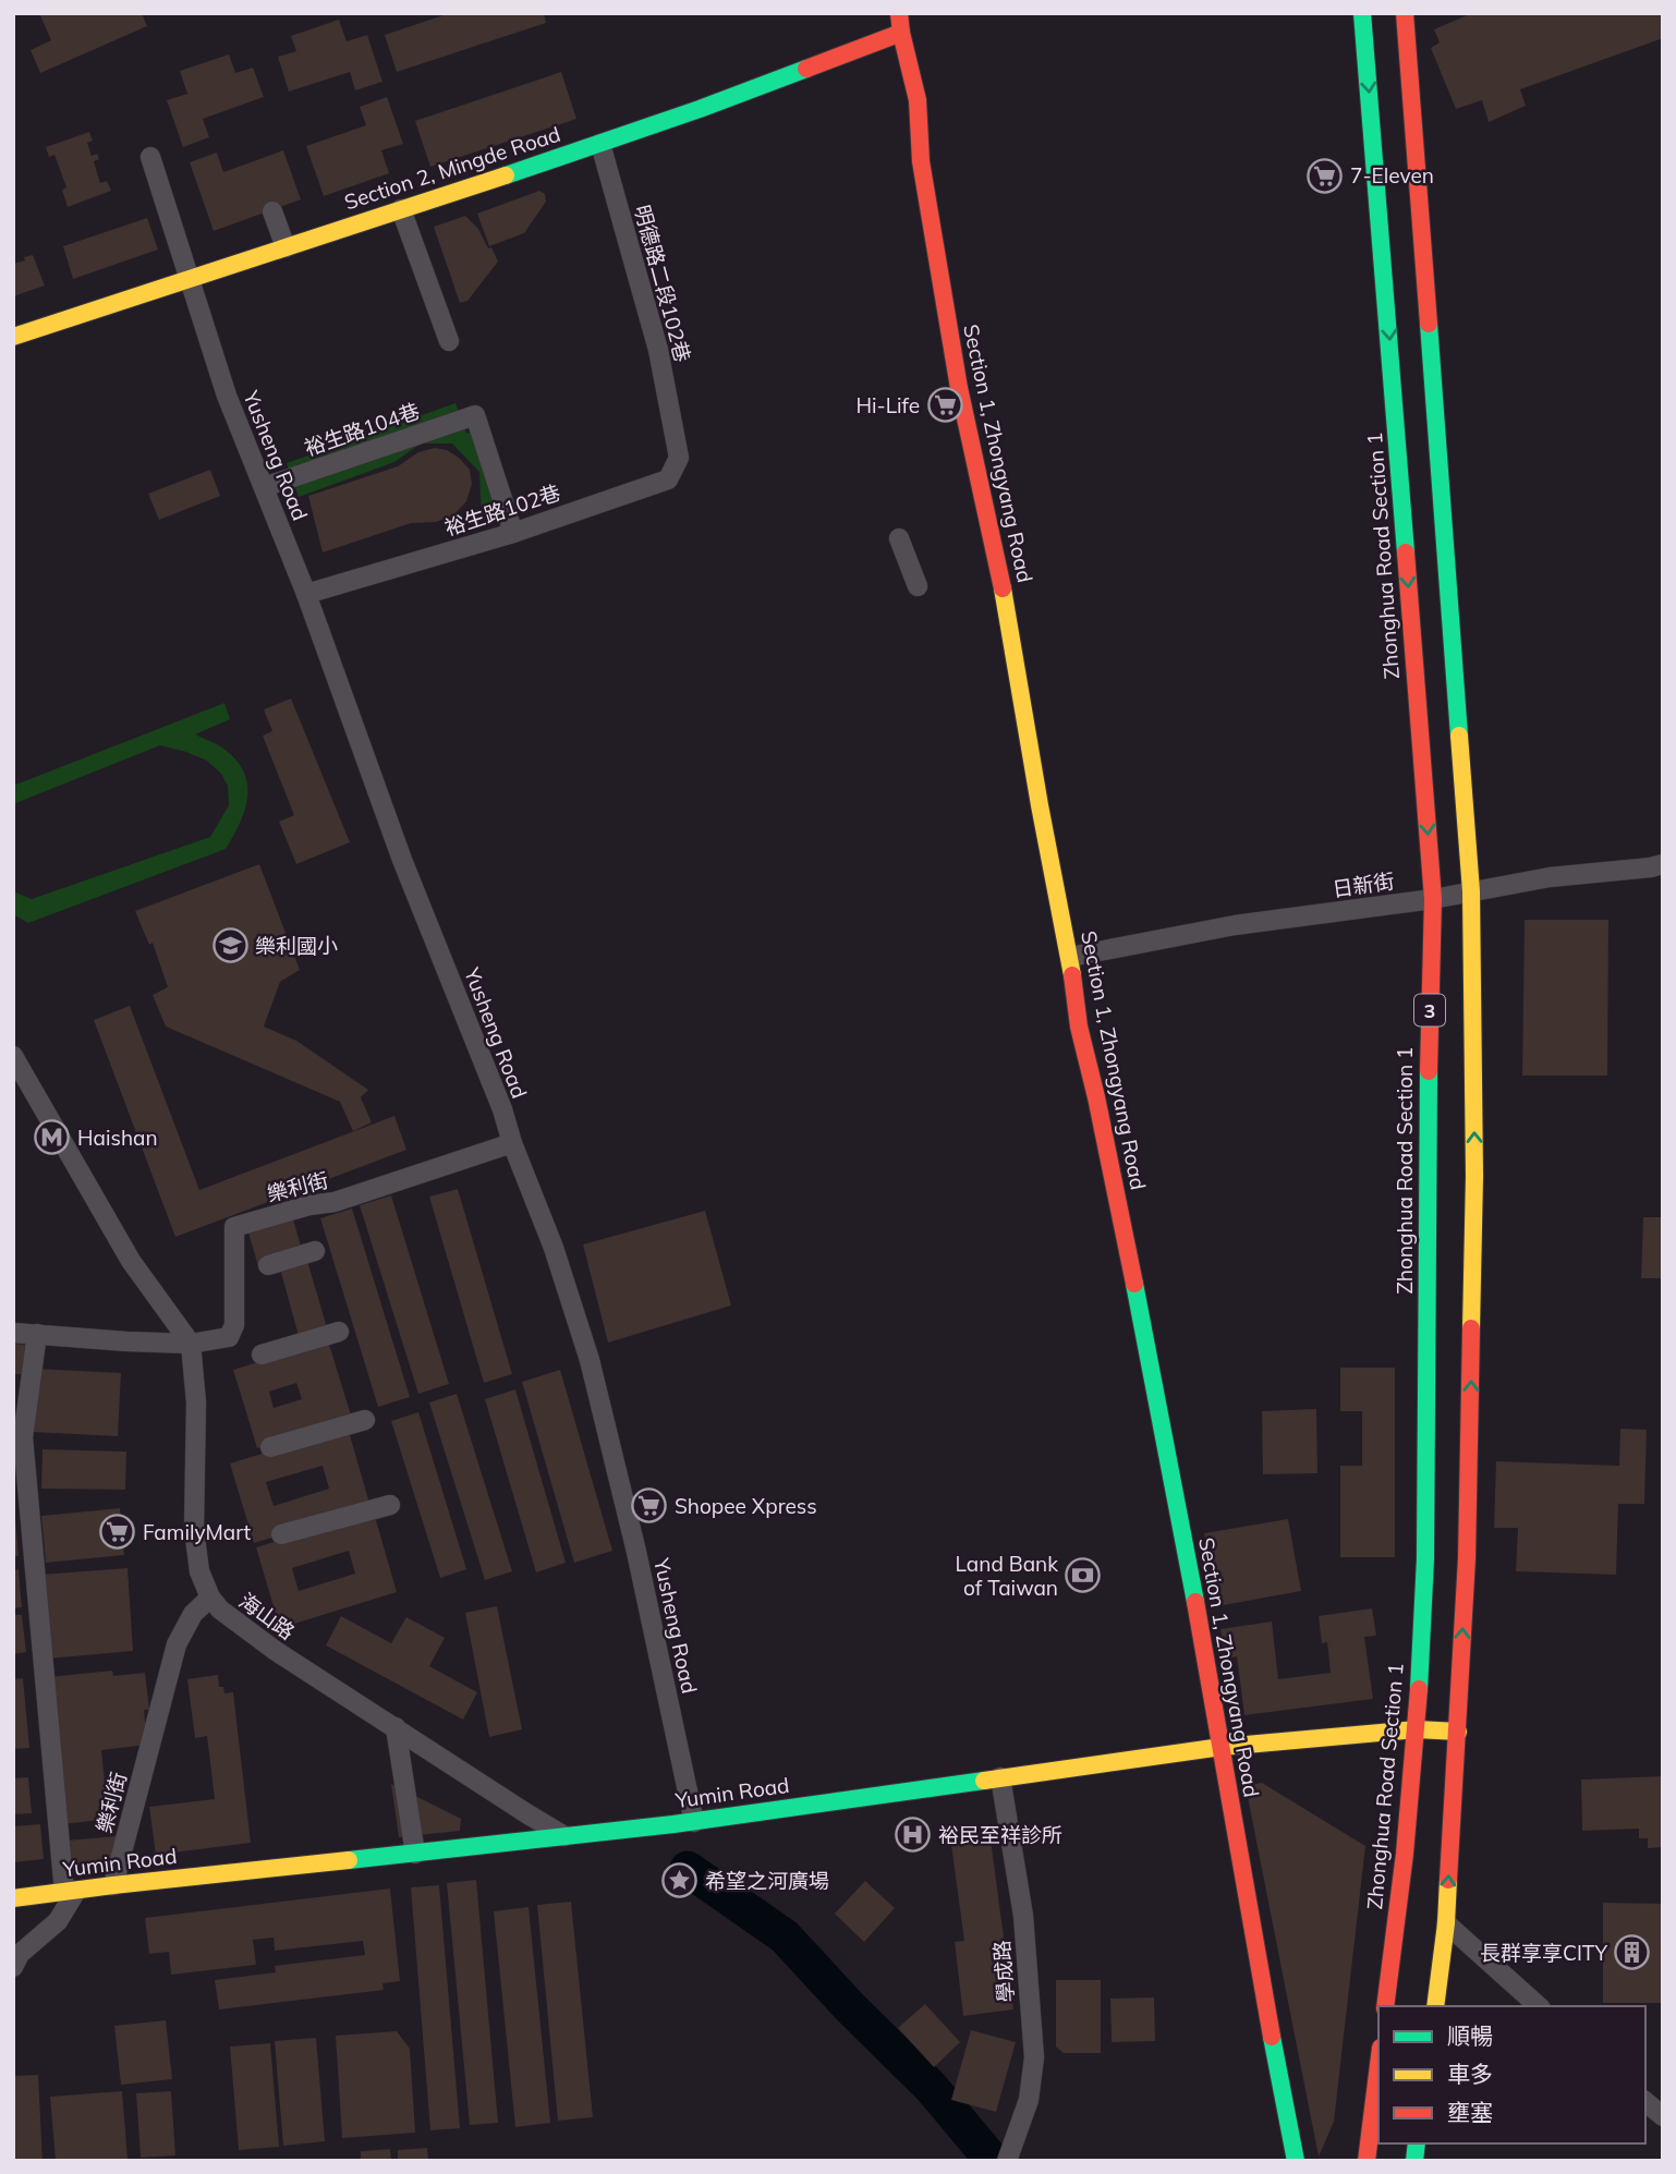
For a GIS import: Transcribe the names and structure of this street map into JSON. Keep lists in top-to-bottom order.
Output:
{
  "streets": {
    "street": [
      "Section 2, Mingde Road",
      "明德路二段102巷",
      "裕生路104巷",
      "Section 1, Zhongyang Road",
      "Yusheng Road",
      "裕生路102巷",
      "Zhonghua Road Section 1",
      "日新街",
      "3",
      "樂利街",
      "海山路",
      "Yumin Road",
      "學成路"
    ]
  },
  "crossings": [
    ["Section 2, Mingde Road", "明德路二段102巷"],
    ["Section 2, Mingde Road", "Section 1, Zhongyang Road"],
    ["Section 2, Mingde Road", "Yusheng Road"],
    ["明德路二段102巷", "裕生路102巷"],
    ["裕生路104巷", "Yusheng Road"],
    ["裕生路104巷", "裕生路102巷"],
    ["Section 1, Zhongyang Road", "日新街"],
    ["Section 1, Zhongyang Road", "Yumin Road"],
    ["Yusheng Road", "裕生路102巷"],
    ["Yusheng Road", "樂利街"],
    ["Yusheng Road", "Yumin Road"],
    ["Zhonghua Road Section 1", "日新街"],
    ["Zhonghua Road Section 1", "Yumin Road"],
    ["日新街", "3"],
    ["3", "Yumin Road"],
    ["樂利街", "海山路"],
    ["樂利街", "Yumin Road"],
    ["海山路", "Yumin Road"],
    ["Yumin Road", "學成路"]
  ],
  "places": {
    "supermarket": [
      "7-Eleven",
      "Hi-Life",
      "Shopee Xpress",
      "FamilyMart"
    ],
    "school or university": ["樂利國小"],
    "metro station": ["Haishan"],
    "bank": ["Land Bank of Taiwan"],
    "hospital": ["裕民至祥診所"],
    "place": ["希望之河廣場"],
    "building": ["長群享享CITY"]
  },
  "legend": ["順暢", "車多", "壅塞"]
}
